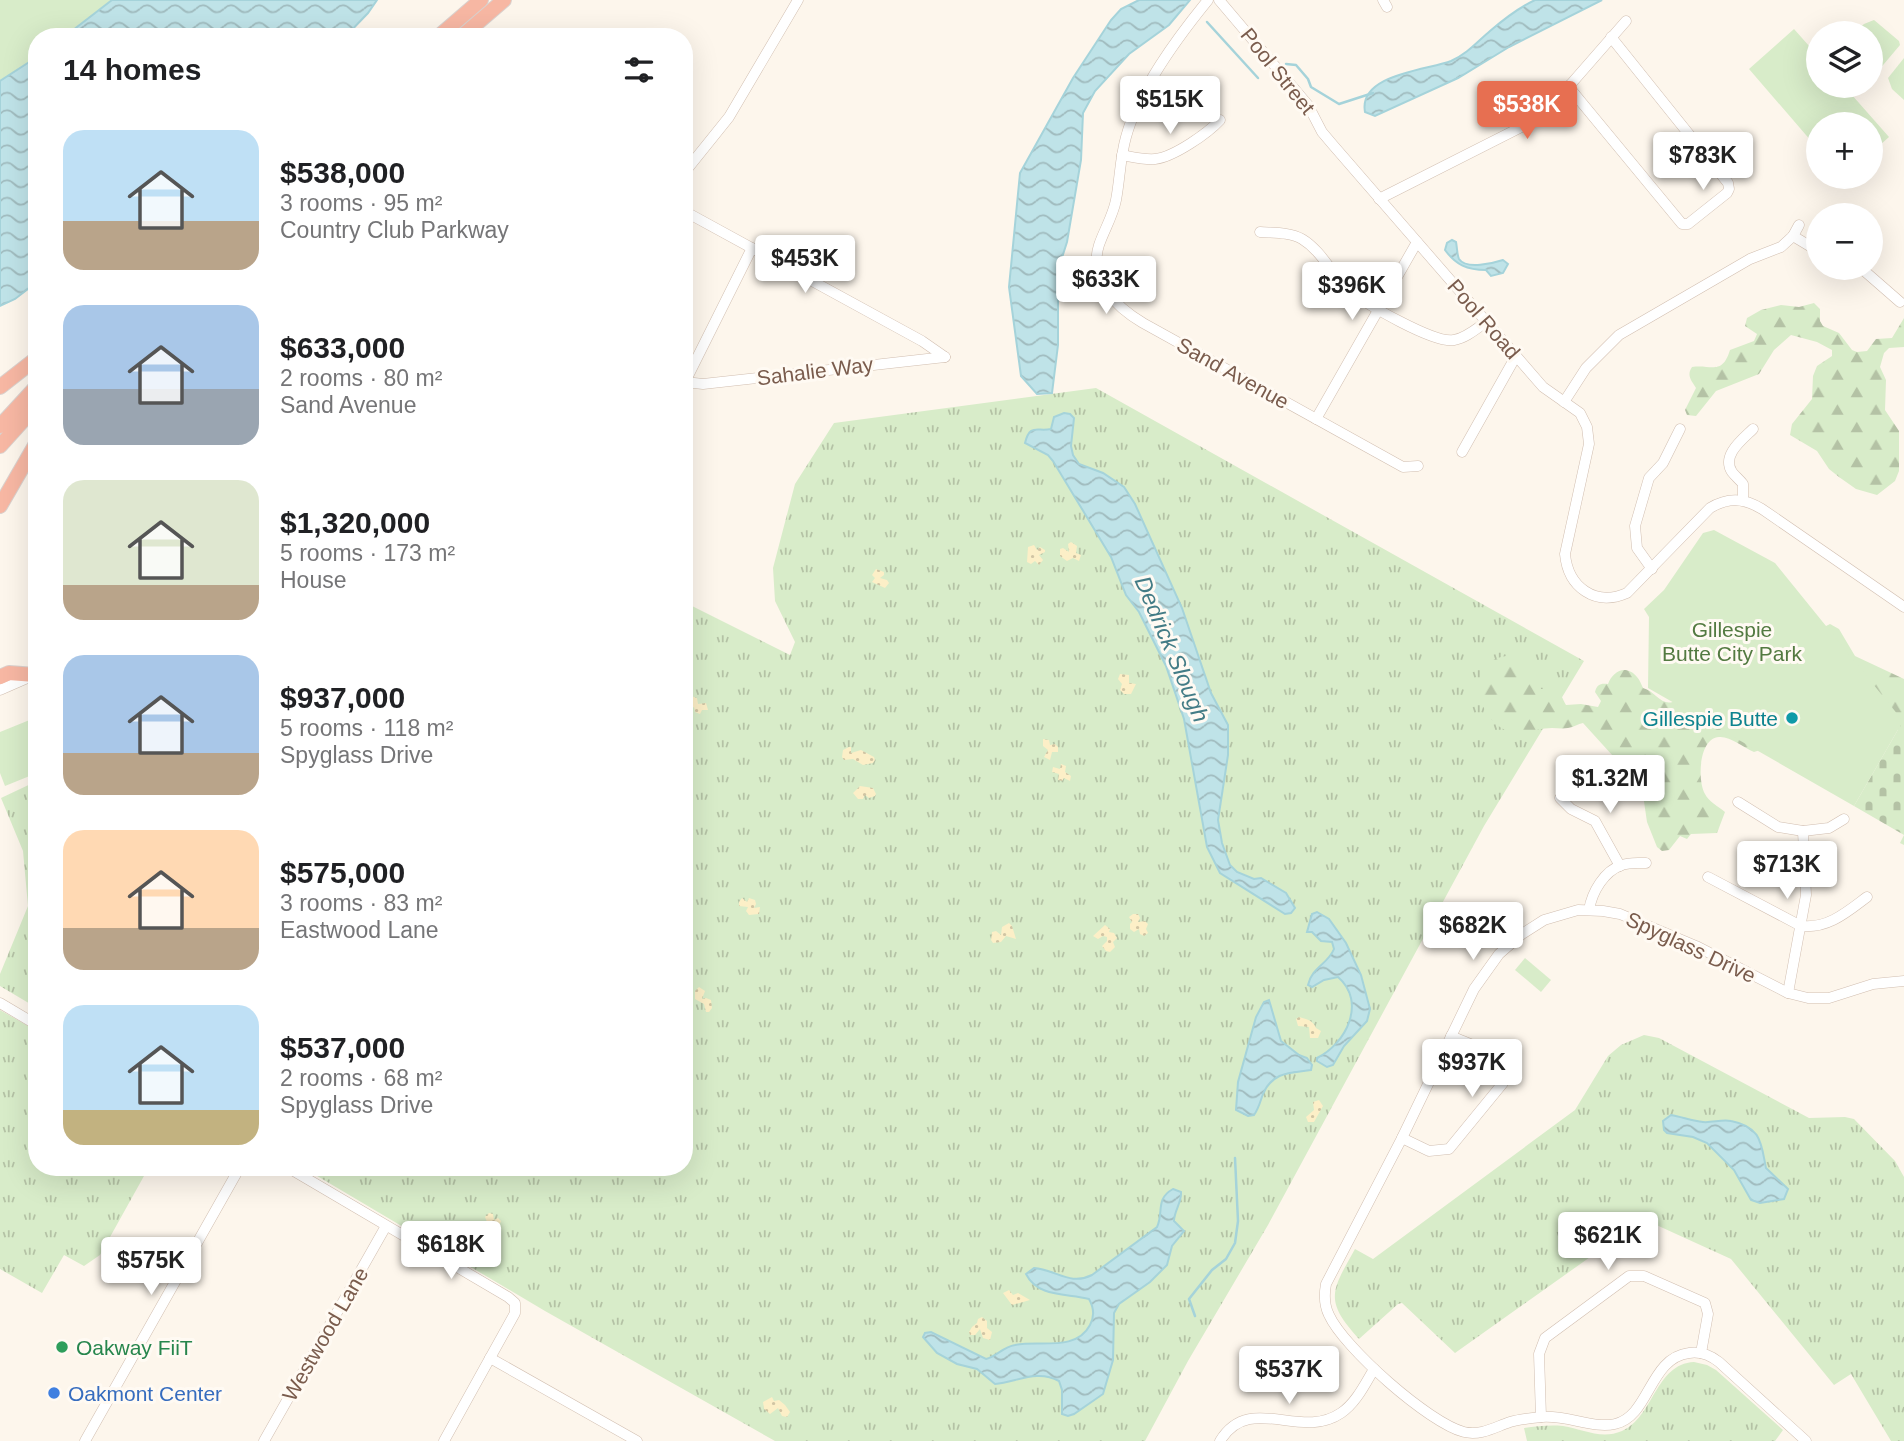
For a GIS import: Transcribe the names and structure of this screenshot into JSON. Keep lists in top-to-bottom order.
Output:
{
  "streets": {
    "street": [
      "Pool Street",
      "Pool Road",
      "Sahalie Way",
      "Sand Avenue",
      "Spyglass Drive",
      "Westwood Lane"
    ]
  },
  "crossings": [
    ["Pool Street", "Pool Road"]
  ],
  "water": ["Dedrick Slough"],
  "parks": ["Gillespie Butte City Park"],
  "places": ["Gillespie Butte", "Oakway FiiT", "Oakmont Center"],
  "page": {
    "map_buttons": ["+", "−"],
    "heading": "14 homes",
    "price": [
      "$515K",
      "$538K",
      "$783K",
      "$453K",
      "$633K",
      "$396K",
      "$1.32M",
      "$713K",
      "$682K",
      "$937K",
      "$621K",
      "$618K",
      "$575K",
      "$537K"
    ],
    "list": [
      {
        "name": "$538,000",
        "note": "3 rooms · 95 m² · Country Club Parkway"
      },
      {
        "name": "$633,000",
        "note": "2 rooms · 80 m² · Sand Avenue"
      },
      {
        "name": "$1,320,000",
        "note": "5 rooms · 173 m² · House"
      },
      {
        "name": "$937,000",
        "note": "5 rooms · 118 m² · Spyglass Drive"
      },
      {
        "name": "$575,000",
        "note": "3 rooms · 83 m² · Eastwood Lane"
      },
      {
        "name": "$537,000",
        "note": "2 rooms · 68 m² · Spyglass Drive"
      }
    ]
  }
}
